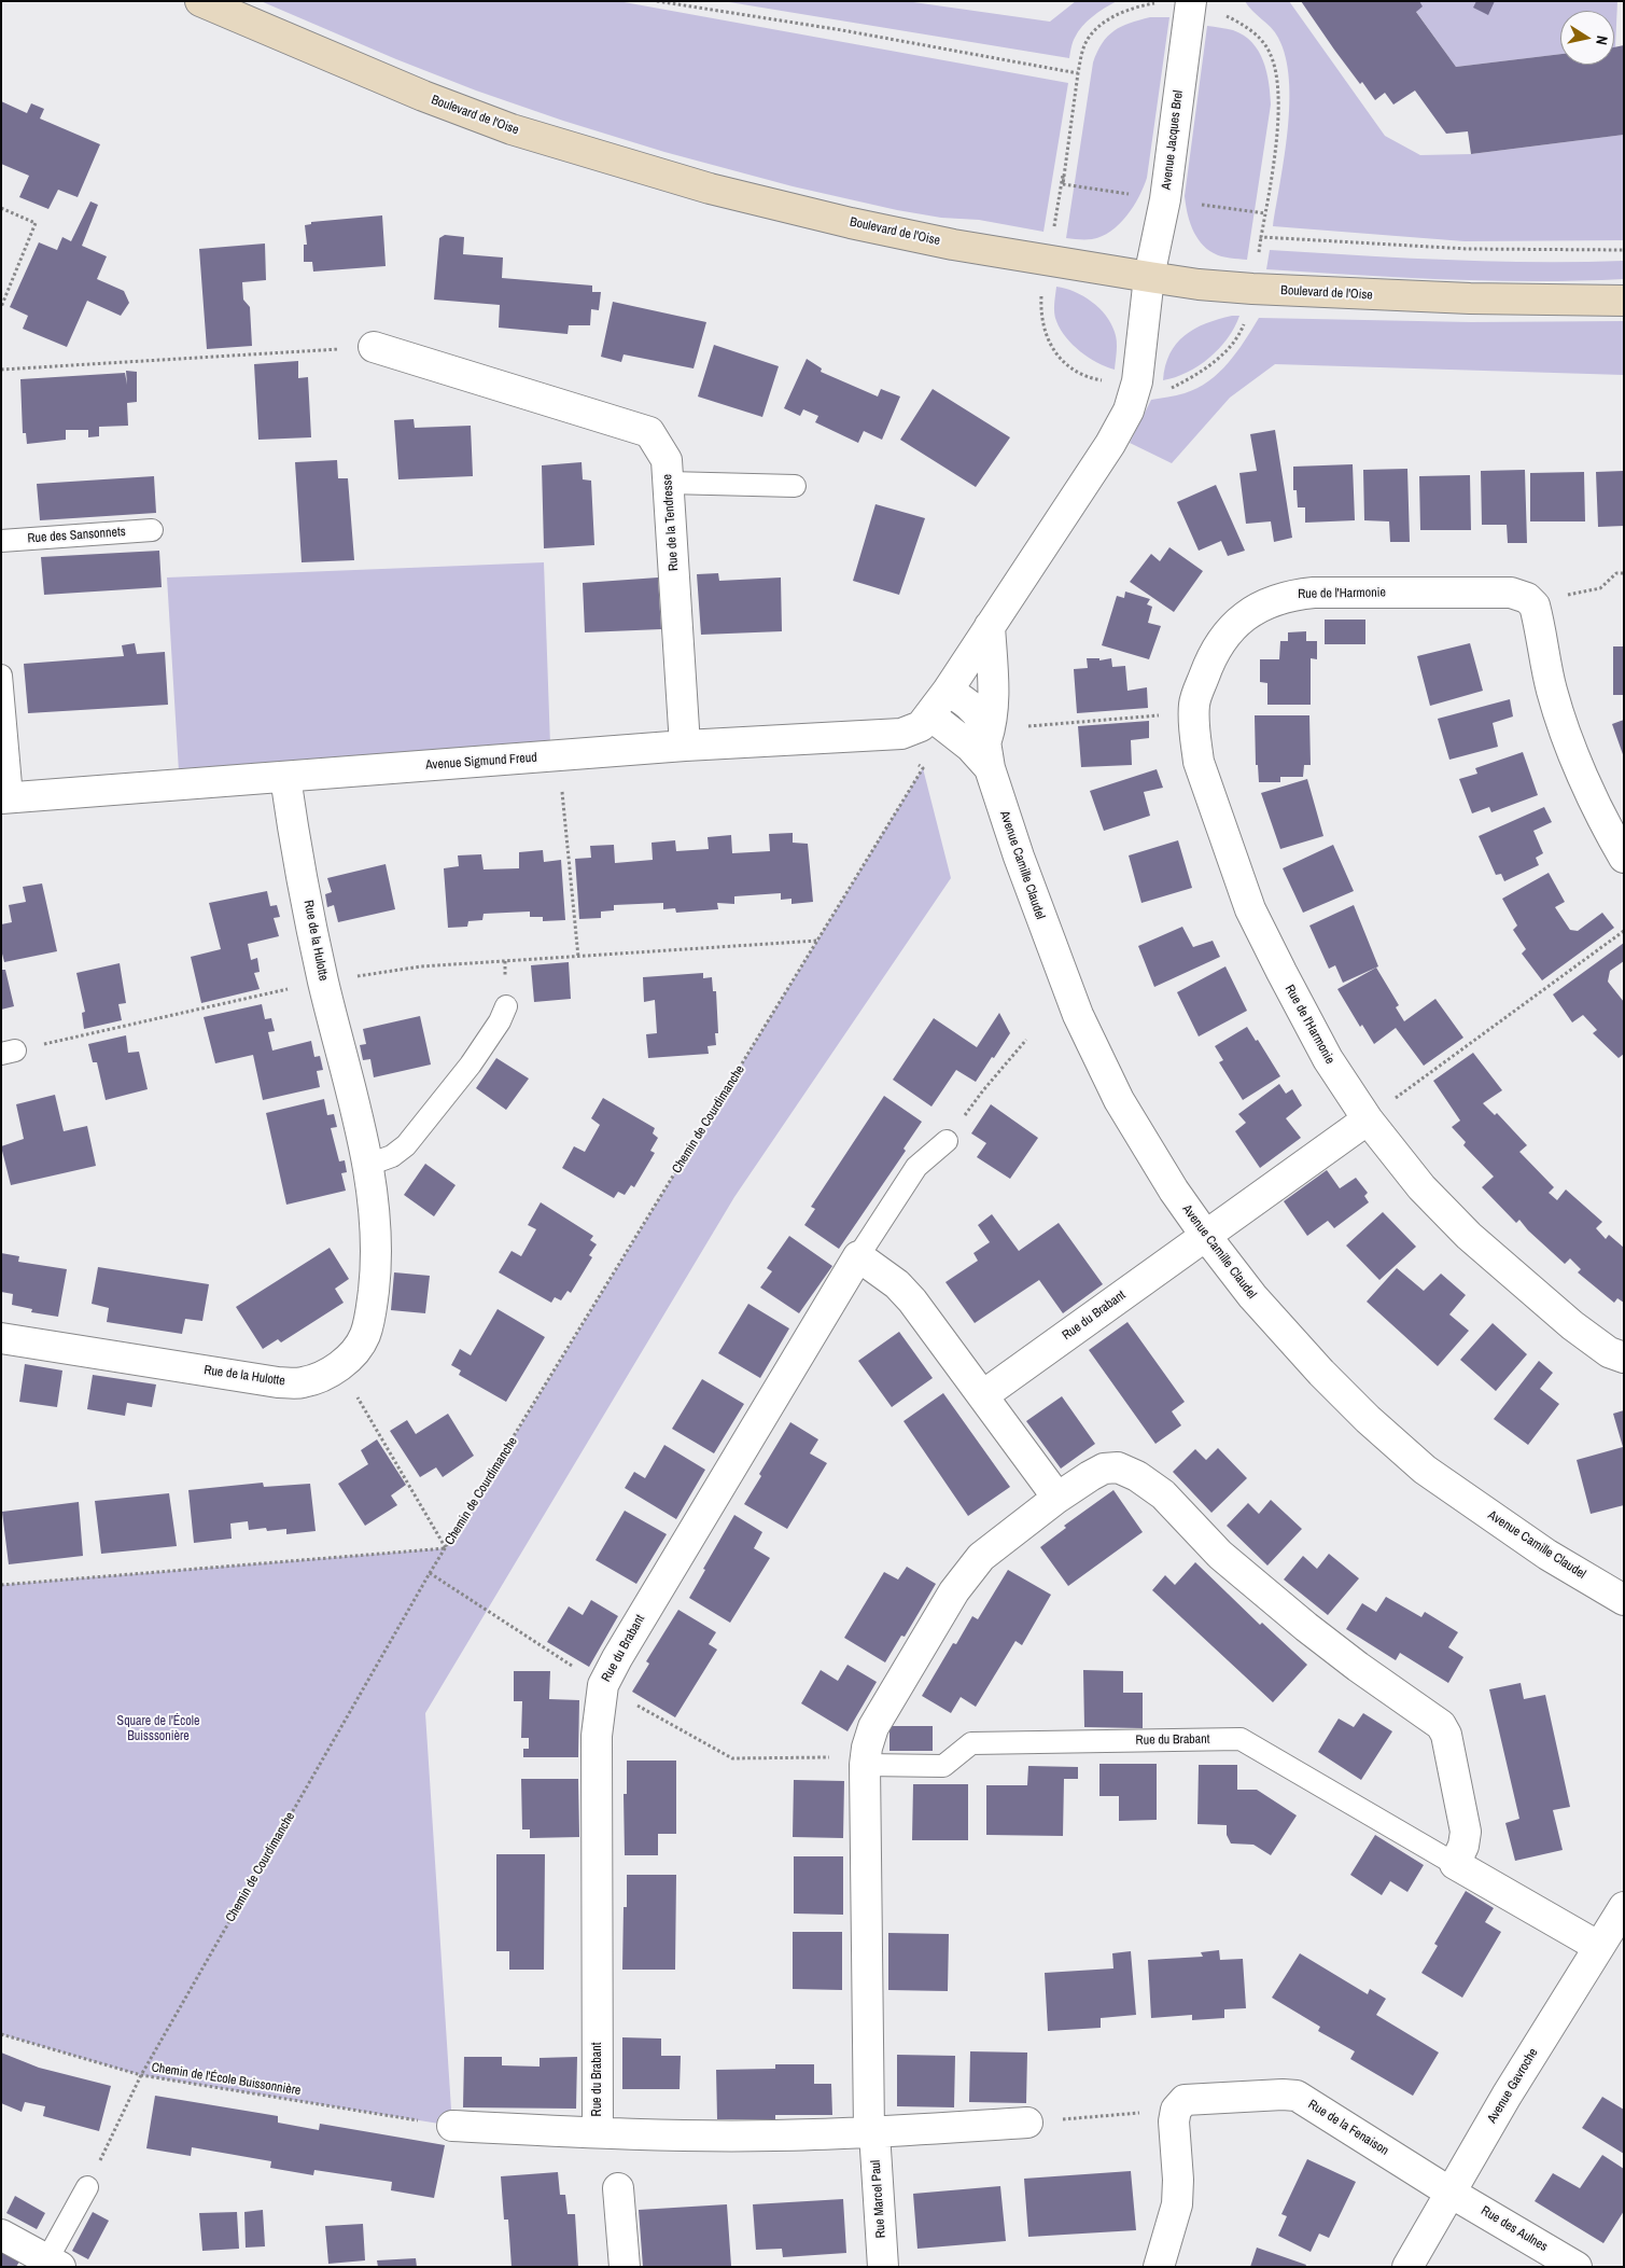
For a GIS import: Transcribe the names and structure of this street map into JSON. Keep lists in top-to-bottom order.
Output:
{
  "streets": {
    "main road": ["Boulevard de l'Oise"],
    "street": [
      "Avenue Jacques Brel",
      "Rue de la Tendresse",
      "Rue de l'Harmonie",
      "Avenue Sigmund Freud",
      "Avenue Camille Claudel",
      "Rue de la Hulotte",
      "Rue du Brabant",
      "Avenue Gavroche",
      "Rue de la Fenaison",
      "Rue Marcel Paul",
      "Rue des Aulnes"
    ],
    "lane": ["Rue des Sansonnets"],
    "path": ["Chemin de Courdimanche", "Chemin de l'École Buissonnière"]
  },
  "crossings": [
    ["Boulevard de l'Oise", "Avenue Jacques Brel"],
    ["Rue de la Tendresse", "Avenue Sigmund Freud"],
    ["Avenue Sigmund Freud", "Rue de la Hulotte"],
    ["Avenue Sigmund Freud", "Chemin de Courdimanche"],
    ["Avenue Camille Claudel", "Rue du Brabant"],
    ["Chemin de Courdimanche", "Chemin de l'École Buissonnière"],
    ["Rue du Brabant", "Chemin de l'École Buissonnière"],
    ["Rue du Brabant", "Avenue Gavroche"],
    ["Rue du Brabant", "Rue Marcel Paul"],
    ["Avenue Gavroche", "Rue de la Fenaison"],
    ["Avenue Gavroche", "Rue des Aulnes"],
    ["Rue de la Fenaison", "Rue des Aulnes"]
  ],
  "parks": ["Square de l'École Buisssonière"],
  "north": "right"
}
